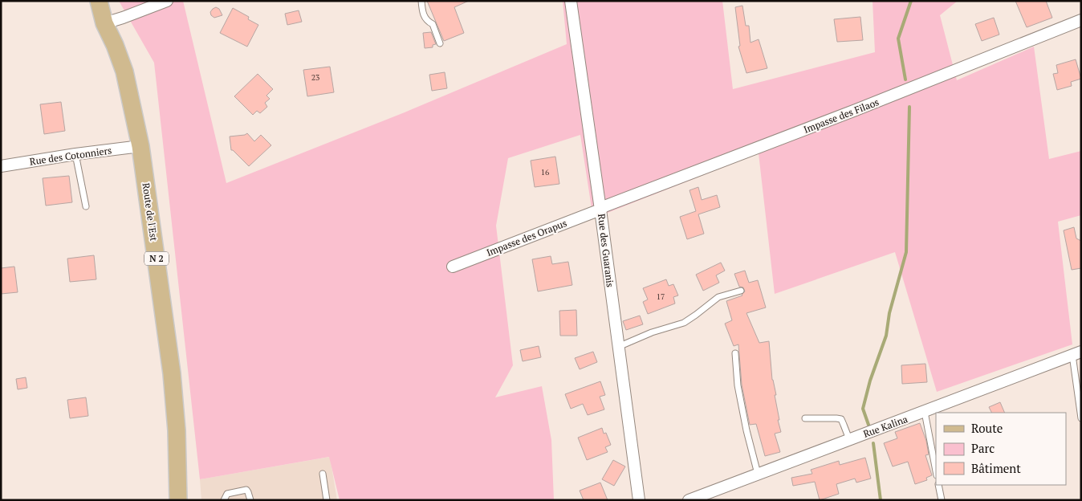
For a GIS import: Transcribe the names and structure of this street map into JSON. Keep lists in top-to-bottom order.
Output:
{
  "streets": {
    "main road": ["Route de l'Est", "N 2"],
    "street": [
      "Impasse des Filaos",
      "Rue des Cotonniers",
      "Impasse des Orapus",
      "Rue des Guaranis",
      "Rue Kalina"
    ]
  },
  "crossings": [
    ["Impasse des Filaos", "Impasse des Orapus"],
    ["Impasse des Filaos", "Rue des Guaranis"],
    ["Rue des Cotonniers", "Route de l'Est"],
    ["Impasse des Orapus", "Rue des Guaranis"]
  ],
  "house_numbers": ["23", "16", "17"],
  "legend": ["Route", "Parc", "Bâtiment"]
}
